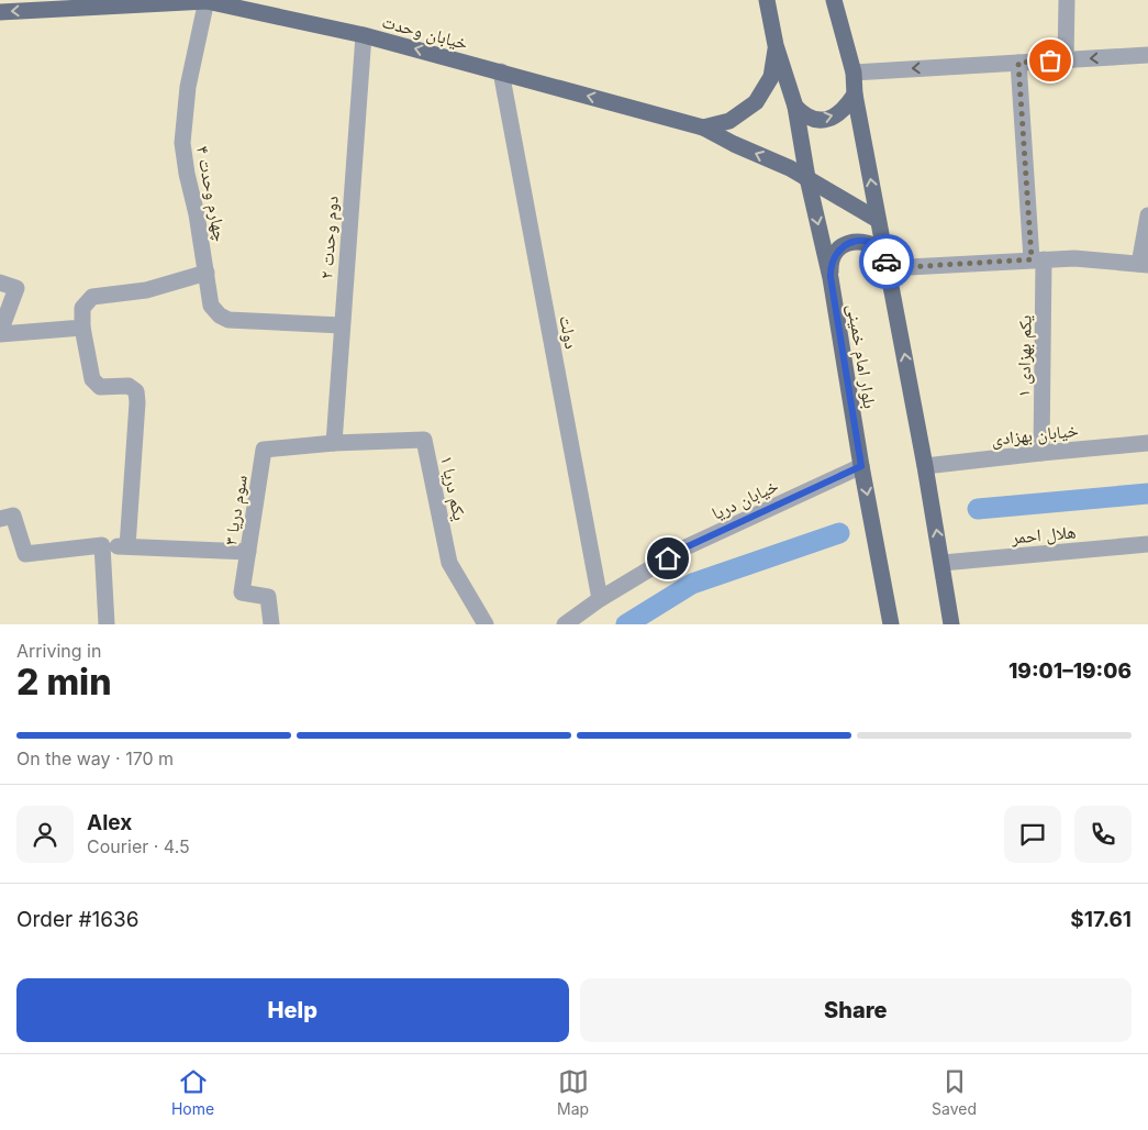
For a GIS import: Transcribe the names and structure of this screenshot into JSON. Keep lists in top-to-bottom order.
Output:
{
  "streets": {
    "main road": ["خیابان وحدت", "بلوار امام خمینی"],
    "street": [
      "چهارم وحدت ۴",
      "دوم وحدت ۲",
      "دولت",
      "یکم بهزادی ۱",
      "خیابان بهزادی",
      "یکم دریا ۱",
      "خیابان دریا",
      "سوم دریا ۳",
      "هلال احمر"
    ]
  },
  "crossings": [
    ["خیابان وحدت", "چهارم وحدت ۴"],
    ["خیابان وحدت", "دوم وحدت ۲"],
    ["خیابان وحدت", "دولت"],
    ["خیابان وحدت", "بلوار امام خمینی"],
    ["چهارم وحدت ۴", "دوم وحدت ۲"],
    ["دوم وحدت ۲", "یکم دریا ۱"],
    ["دوم وحدت ۲", "سوم دریا ۳"],
    ["دولت", "خیابان دریا"],
    ["بلوار امام خمینی", "خیابان دریا"],
    ["یکم بهزادی ۱", "خیابان بهزادی"],
    ["یکم دریا ۱", "سوم دریا ۳"]
  ],
  "one_way": ["خیابان وحدت"],
  "page": {
    "heading": ["2 min", "Arriving in", "19:01–19:06"],
    "panel": [
      "Alex",
      "Courier · 4.5",
      "Order #1636",
      "$17.61"
    ],
    "bar": "On the way · 170 m",
    "buttons": ["Help", "Share"],
    "tabs": ["Home", "Map", "Saved"]
  }
}
